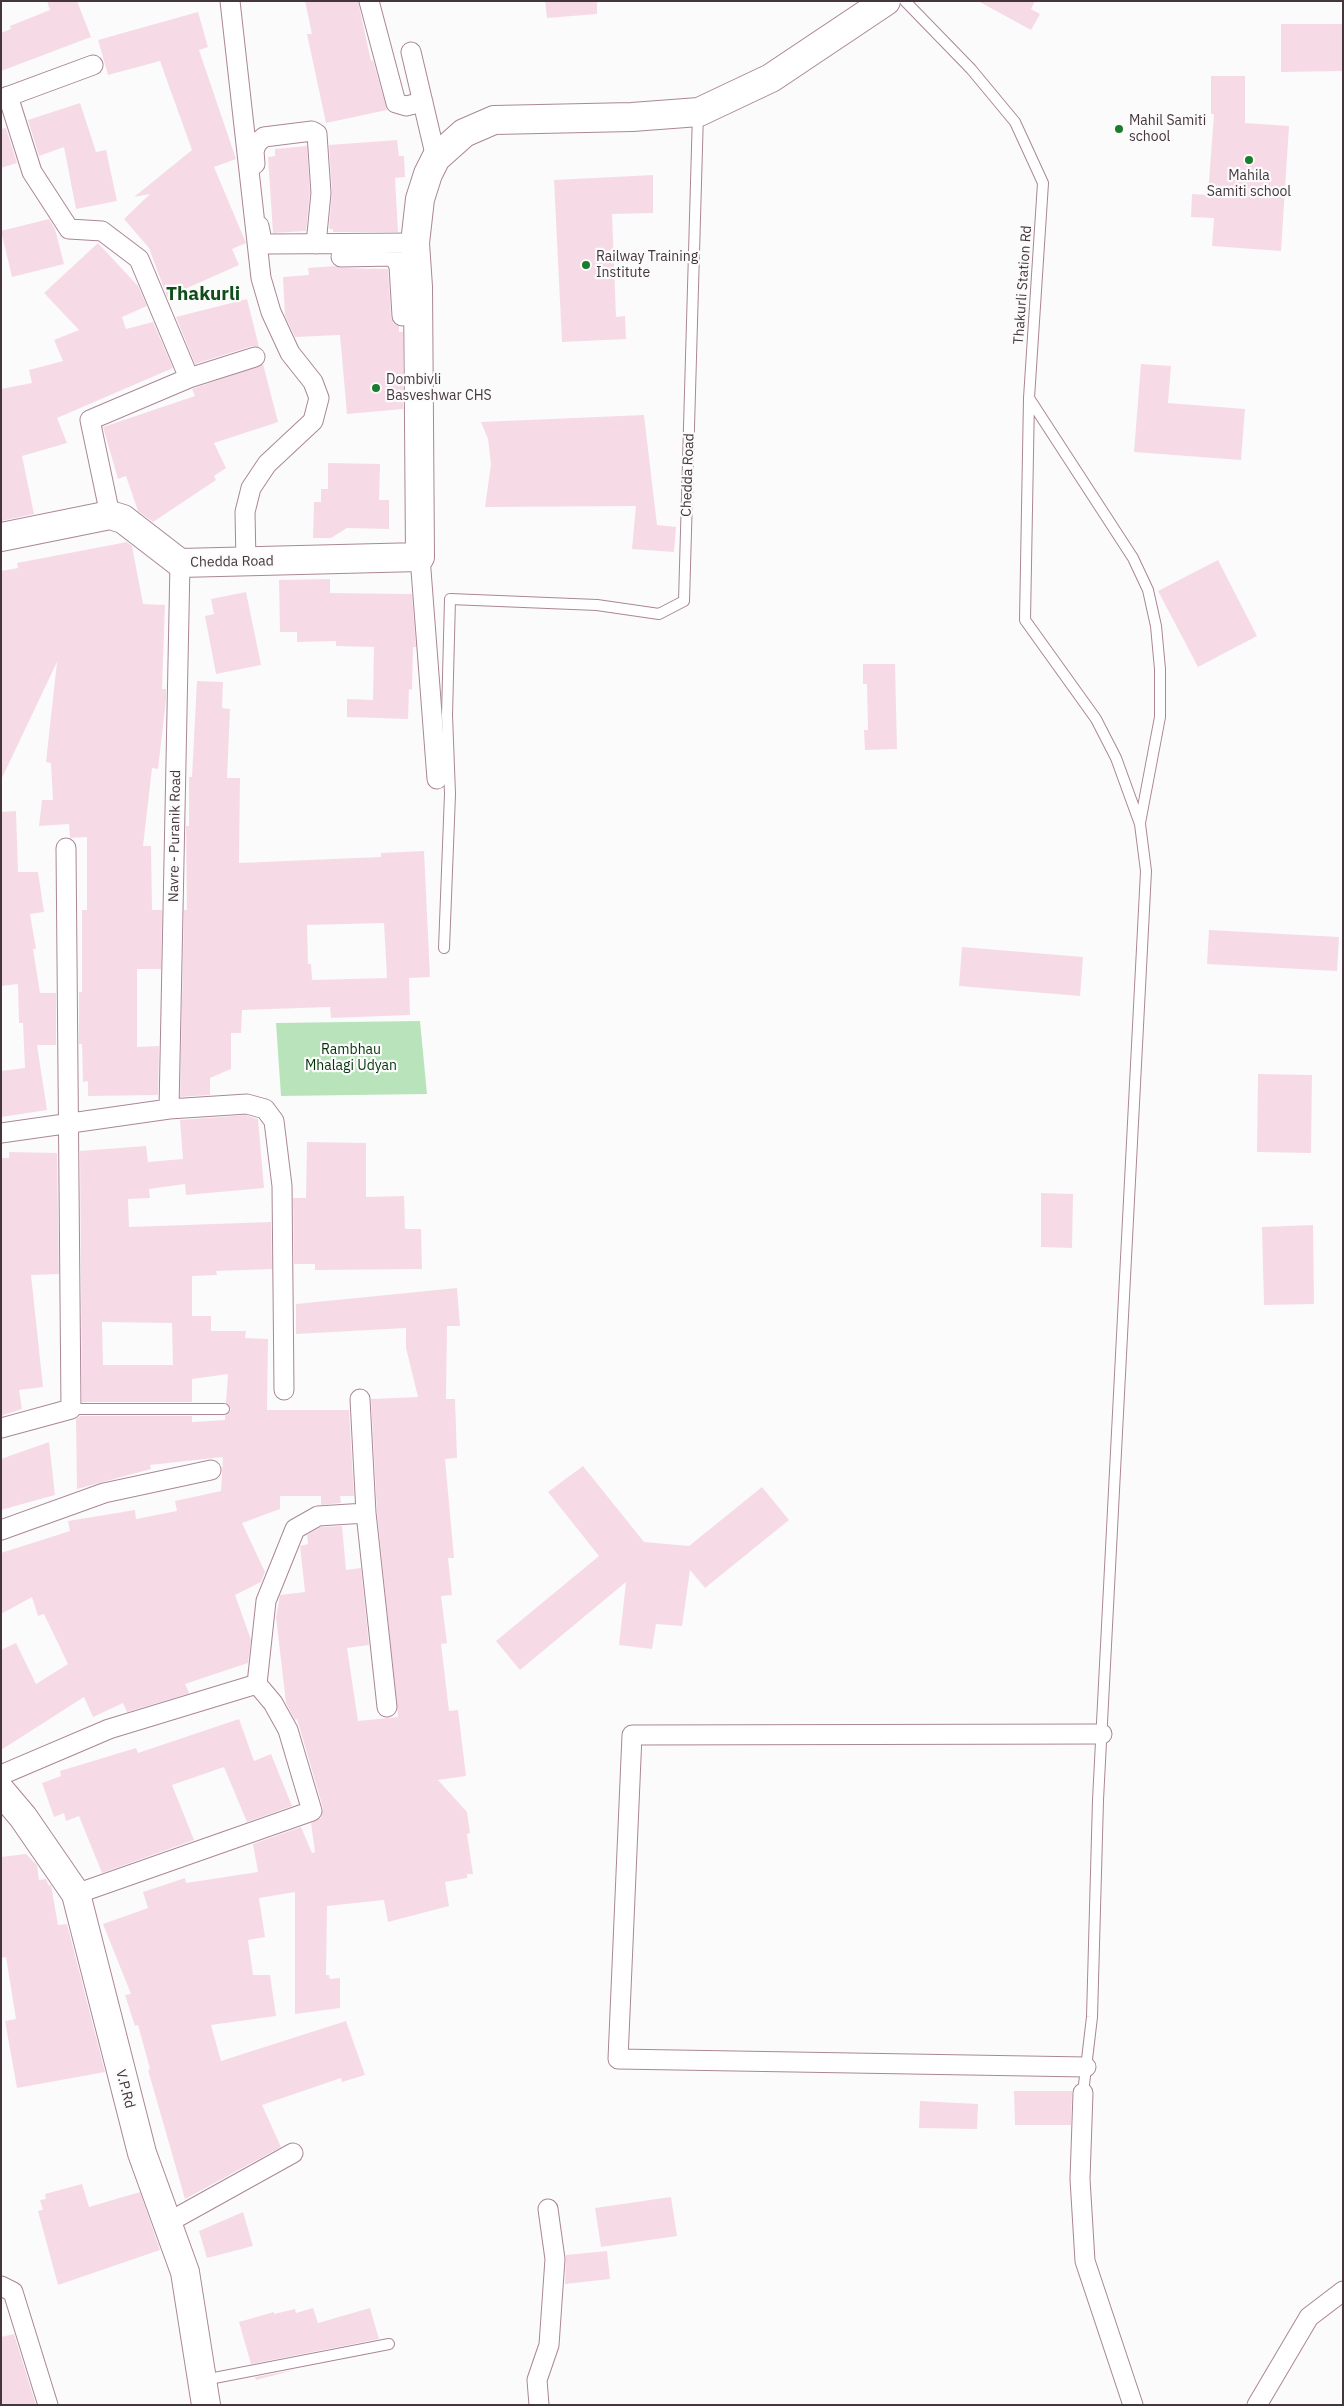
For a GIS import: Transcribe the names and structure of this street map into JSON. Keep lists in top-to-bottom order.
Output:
{
  "streets": {
    "street": ["Chedda Road", "Navre - Puranik Road", "V.P.Rd"],
    "lane": ["Thakurli Station Rd"]
  },
  "crossings": [
    ["Chedda Road", "Navre - Puranik Road"]
  ],
  "districts": ["Thakurli"],
  "parks": ["Rambhau Mhalagi Udyan"],
  "places": [
    "Mahil Samiti school",
    "Mahila Samiti school",
    "Railway Training Institute",
    "Dombivli Basveshwar CHS"
  ]
}
